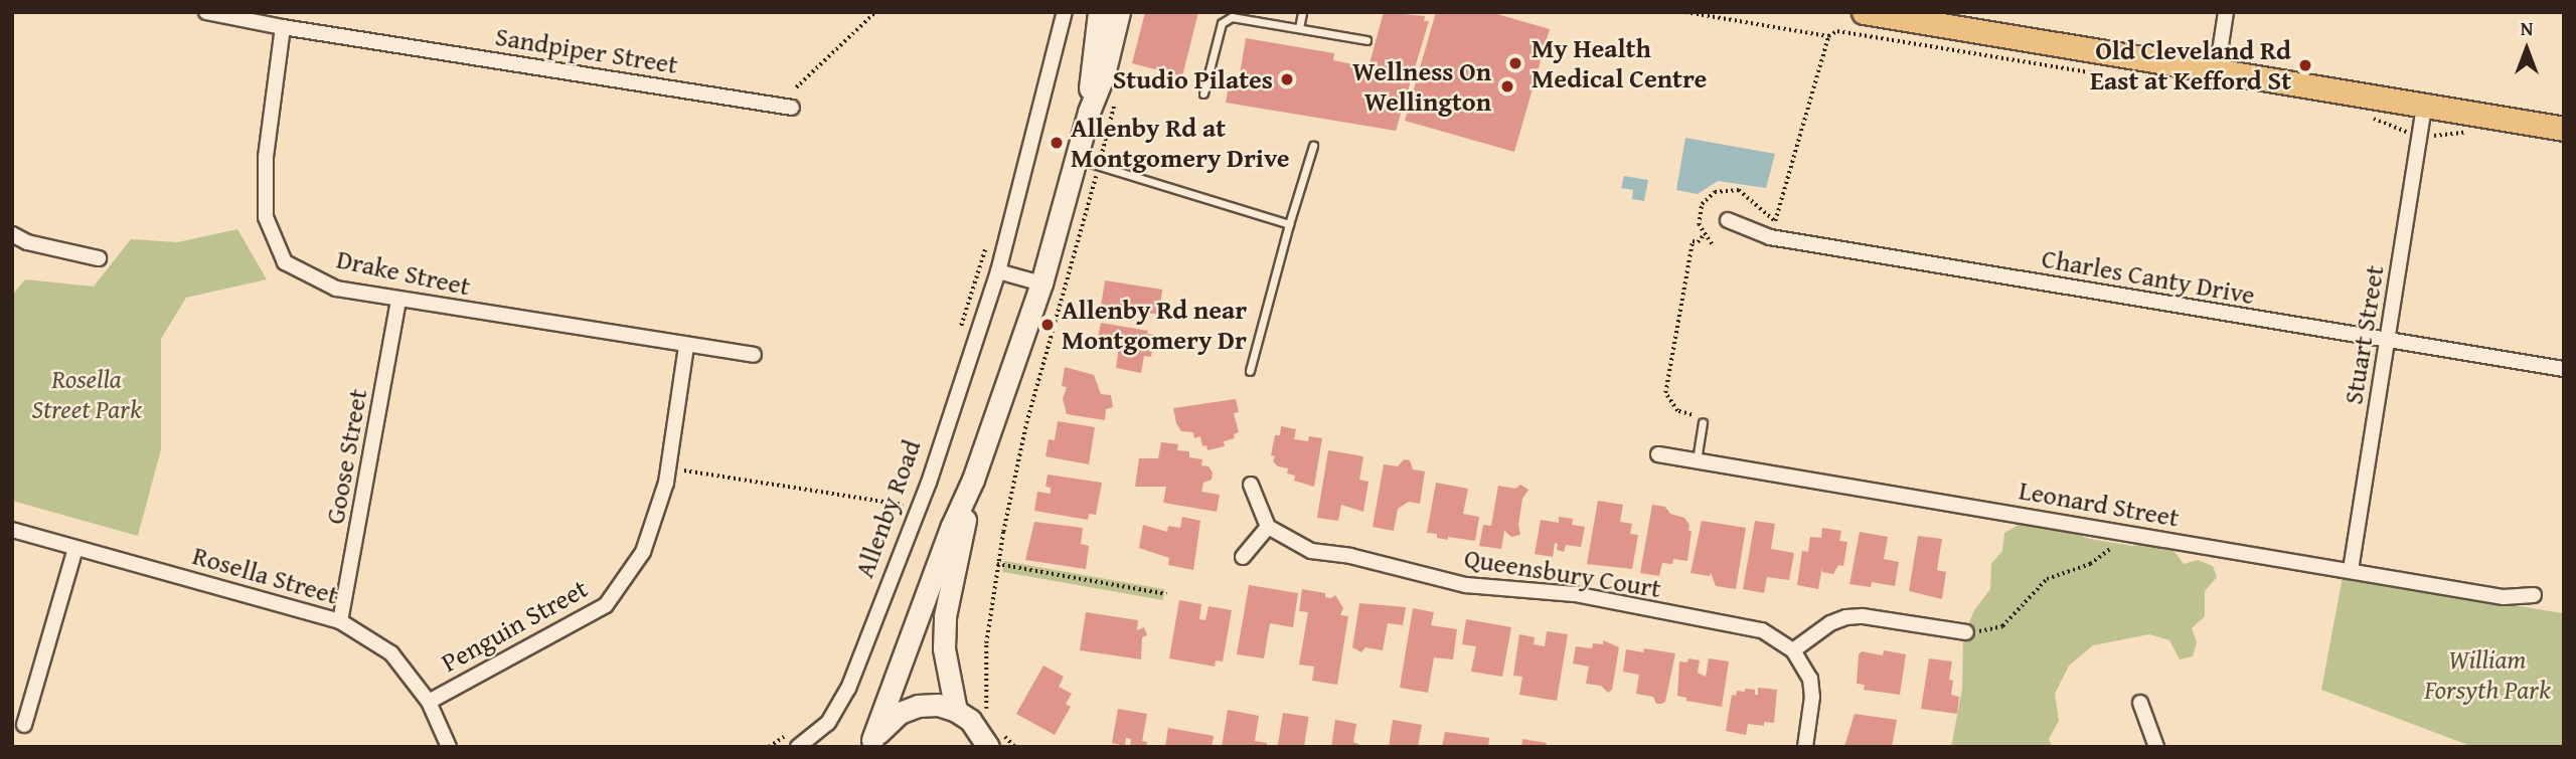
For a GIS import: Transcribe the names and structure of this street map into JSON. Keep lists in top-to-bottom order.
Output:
{
  "streets": {
    "street": [
      "Sandpiper Street",
      "Drake Street",
      "Charles Canty Drive",
      "Stuart Street",
      "Goose Street",
      "Leonard Street",
      "Allenby Road",
      "Queensbury Court",
      "Rosella Street",
      "Penguin Street"
    ]
  },
  "crossings": [
    ["Sandpiper Street", "Drake Street"],
    ["Drake Street", "Goose Street"],
    ["Drake Street", "Penguin Street"],
    ["Charles Canty Drive", "Stuart Street"],
    ["Stuart Street", "Leonard Street"],
    ["Goose Street", "Rosella Street"],
    ["Rosella Street", "Penguin Street"]
  ],
  "parks": ["Rosella Street Park", "William Forsyth Park"],
  "places": [
    "My Health Medical Centre",
    "Old Cleveland Rd East at Kefford St",
    "Studio Pilates",
    "Wellness On Wellington",
    "Allenby Rd at Montgomery Drive",
    "Allenby Rd near Montgomery Dr"
  ],
  "north": "top"
}
